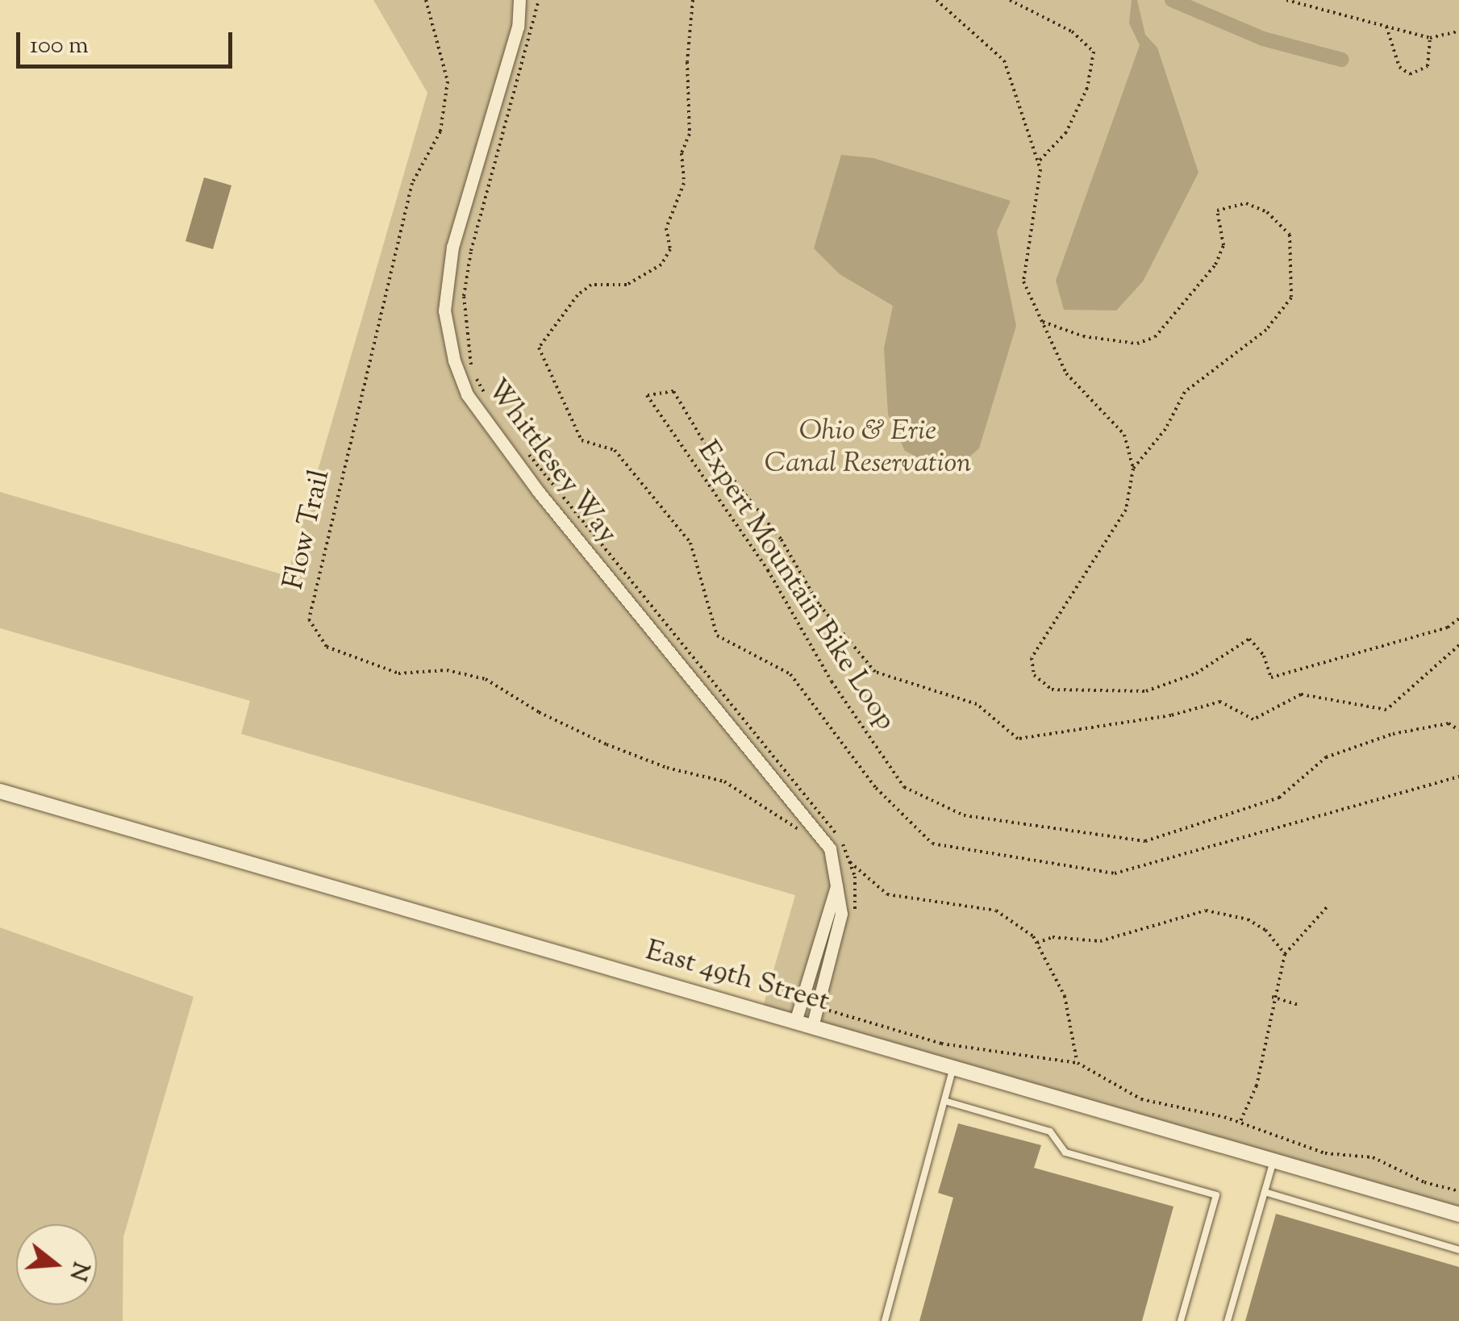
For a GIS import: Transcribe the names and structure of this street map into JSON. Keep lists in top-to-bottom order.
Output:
{
  "streets": {
    "street": ["Whittlesey Way", "East 49th Street"],
    "path": ["Flow Trail", "Expert Mountain Bike Loop"]
  },
  "crossings": [
    ["Whittlesey Way", "Flow Trail"],
    ["Whittlesey Way", "East 49th Street"]
  ],
  "parks": ["Ohio & Erie Canal Reservation"],
  "scale_bar": "100 m",
  "north": "right"
}
